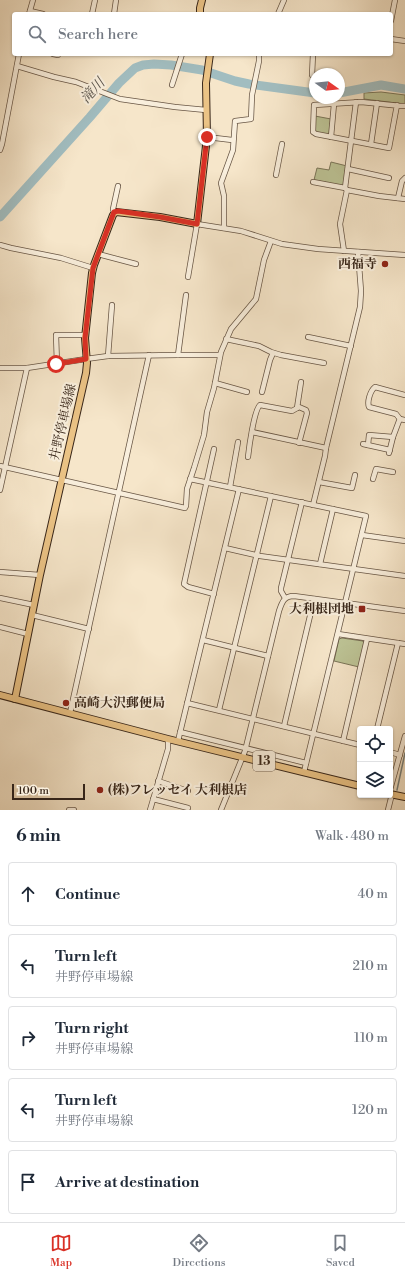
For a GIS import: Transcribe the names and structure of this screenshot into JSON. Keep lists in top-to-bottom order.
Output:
{
  "streets": {
    "main road": ["井野停車場線", "13"]
  },
  "crossings": [
    ["井野停車場線", "13"]
  ],
  "water": ["滝川"],
  "places": {
    "other": ["西福寺", "高崎大沢郵便局", "(株)フレッセイ 大利根店"],
    "transit": ["大利根団地"]
  },
  "scale_bar": "100 m",
  "north": "right",
  "page": {
    "search": "Search here",
    "scale": "100 m",
    "heading": ["6 min", "Walk · 480 m"],
    "list": [
      ["Continue", "40 m"],
      ["Turn left", "井野停車場線", "210 m"],
      ["Turn right", "井野停車場線", "110 m"],
      ["Turn left", "井野停車場線", "120 m"],
      "Arrive at destination"
    ],
    "nav": ["Map", "Directions", "Saved"]
  }
}
